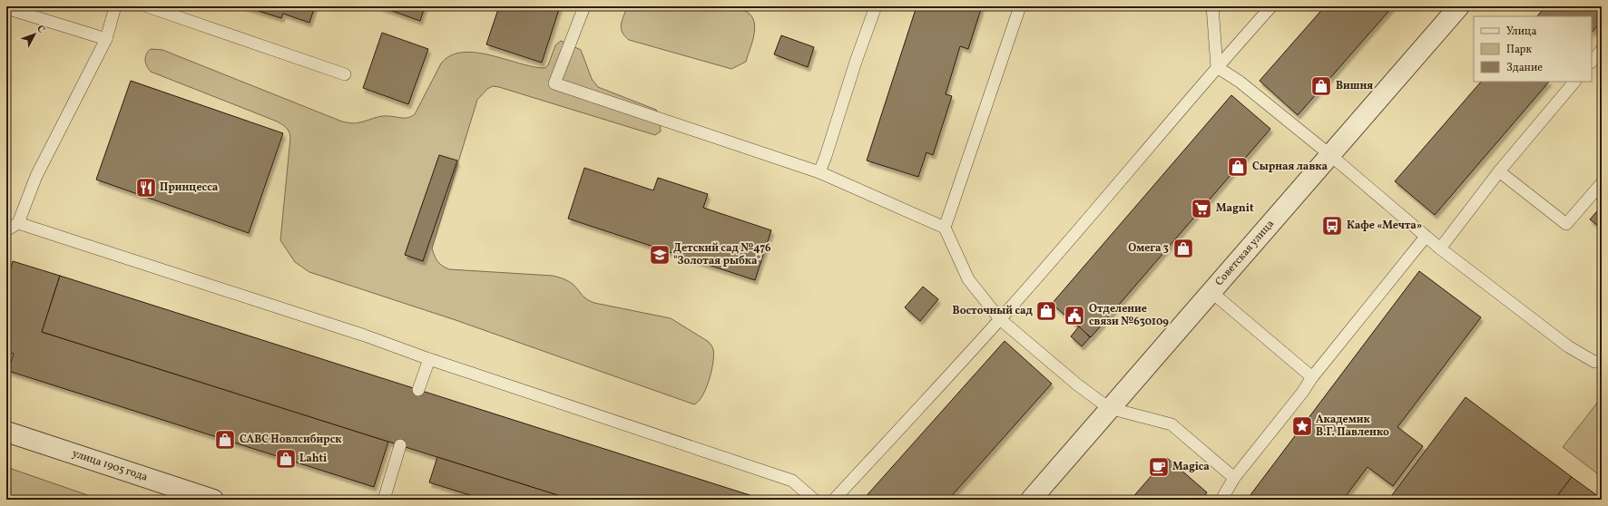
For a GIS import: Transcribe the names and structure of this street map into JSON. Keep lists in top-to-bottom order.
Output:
{
  "streets": {
    "street": ["Советская улица", "улица 1905 года"]
  },
  "places": {
    "shop": [
      "Вишня",
      "Сырная лавка",
      "Омега 3",
      "Восточный сад",
      "САВС Новлсибирск",
      "Lahti"
    ],
    "restaurant": ["Принцесса"],
    "supermarket": ["Magnit"],
    "bus stop": ["Кафе «Мечта»"],
    "school or university": ["Детский сад №476 \"Золотая рыбка\""],
    "public building": ["Отделение связи №630109"],
    "place": ["Академик В.Г. Павленко"],
    "cafe": ["Magica"]
  },
  "legend": ["Улица", "Парк", "Здание"],
  "north": "top right"
}
